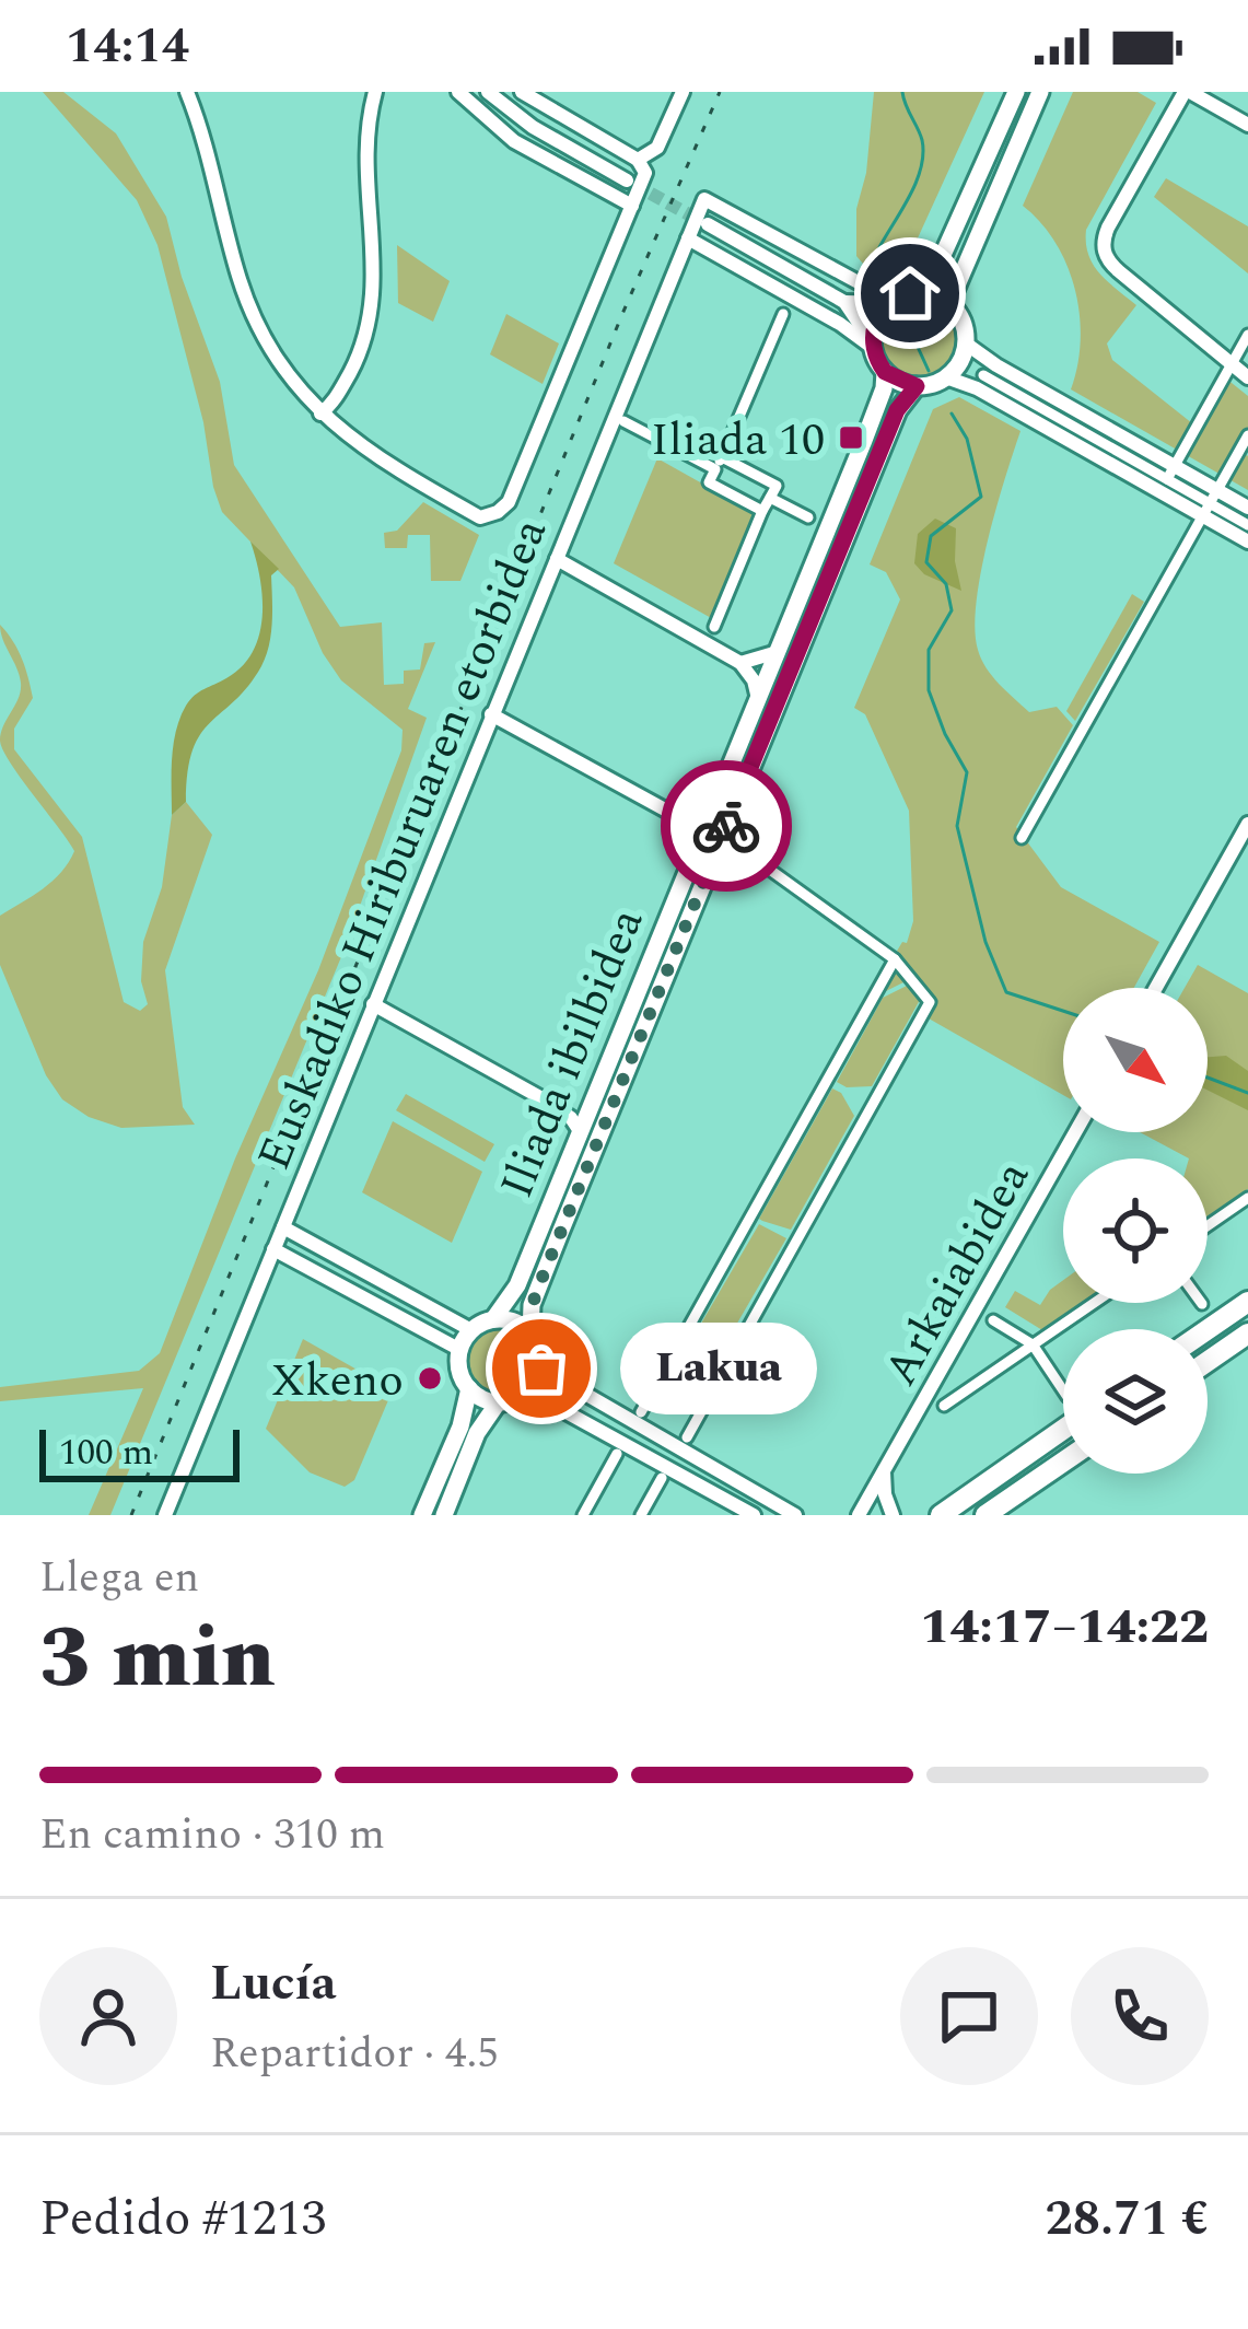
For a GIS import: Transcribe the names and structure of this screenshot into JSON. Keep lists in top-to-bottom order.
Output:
{
  "streets": {
    "street": ["Euskadiko Hiriburuaren etorbidea", "Iliada ibilbidea", "Arkaiabidea"]
  },
  "crossings": [
    ["Euskadiko Hiriburuaren etorbidea", "Iliada ibilbidea"]
  ],
  "places": {
    "transit": ["Iliada 10"],
    "other": ["Lakua", "Xkeno"]
  },
  "scale_bar": "100 m",
  "north": "bottom right",
  "page": {
    "status": "14:14",
    "bubble": "Lakua",
    "scale": "100 m",
    "heading": ["3 min", "Llega en", "14:17–14:22"],
    "panel": [
      "Lucía",
      "Repartidor · 4.5",
      "Pedido #1213",
      "28.71 €"
    ],
    "bar": "En camino · 310 m"
  }
}
